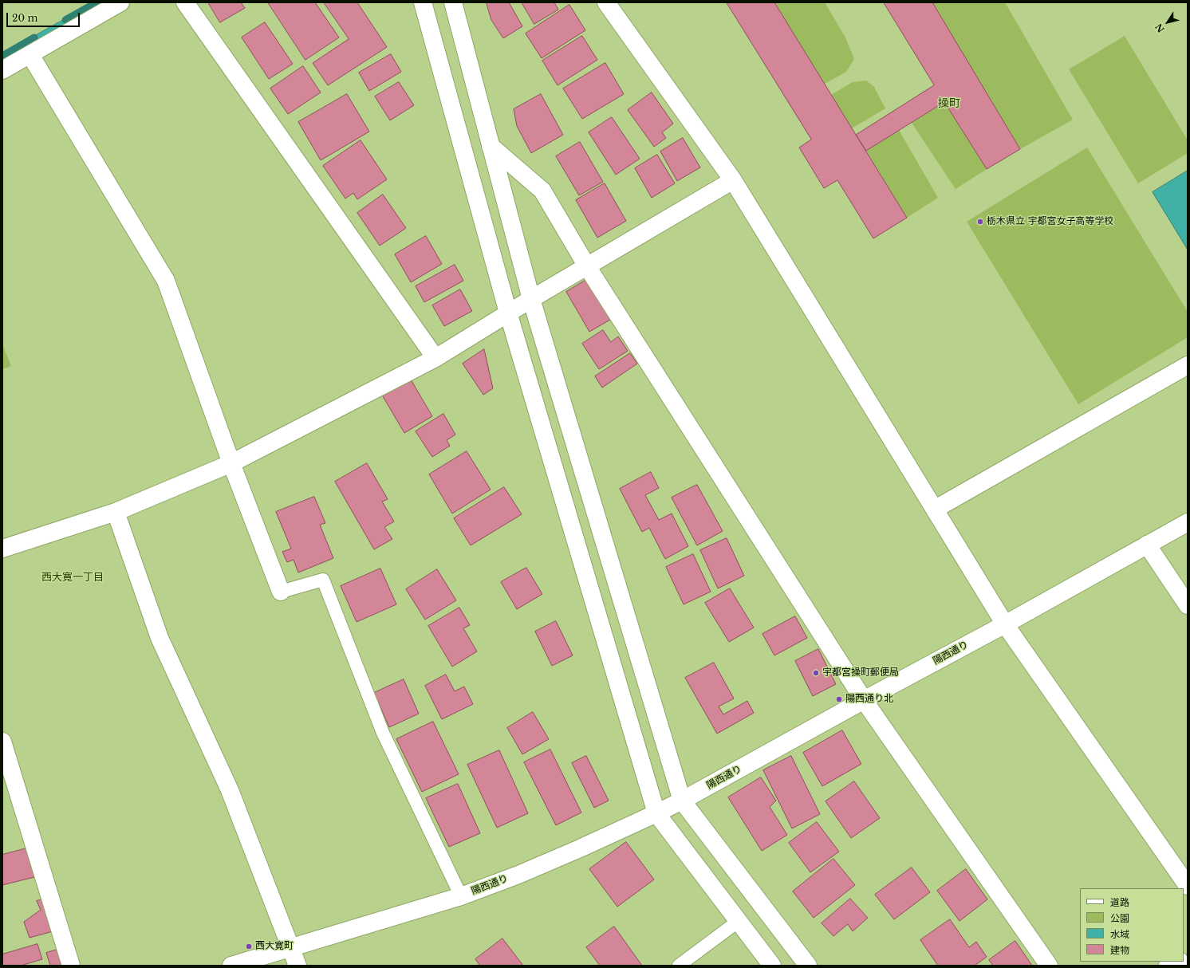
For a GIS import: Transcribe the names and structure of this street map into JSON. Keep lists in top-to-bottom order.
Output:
{
  "streets": {
    "street": ["陽西通り"]
  },
  "districts": ["操町", "西大寛一丁目"],
  "places": [
    "栃木県立 宇都宮女子高等学校",
    "宇都宮操町郵便局",
    "陽西通り北",
    "西大寛町"
  ],
  "legend": [
    "道路",
    "公園",
    "水域",
    "建物"
  ],
  "scale_bar": "20 m",
  "north": "bottom left"
}
